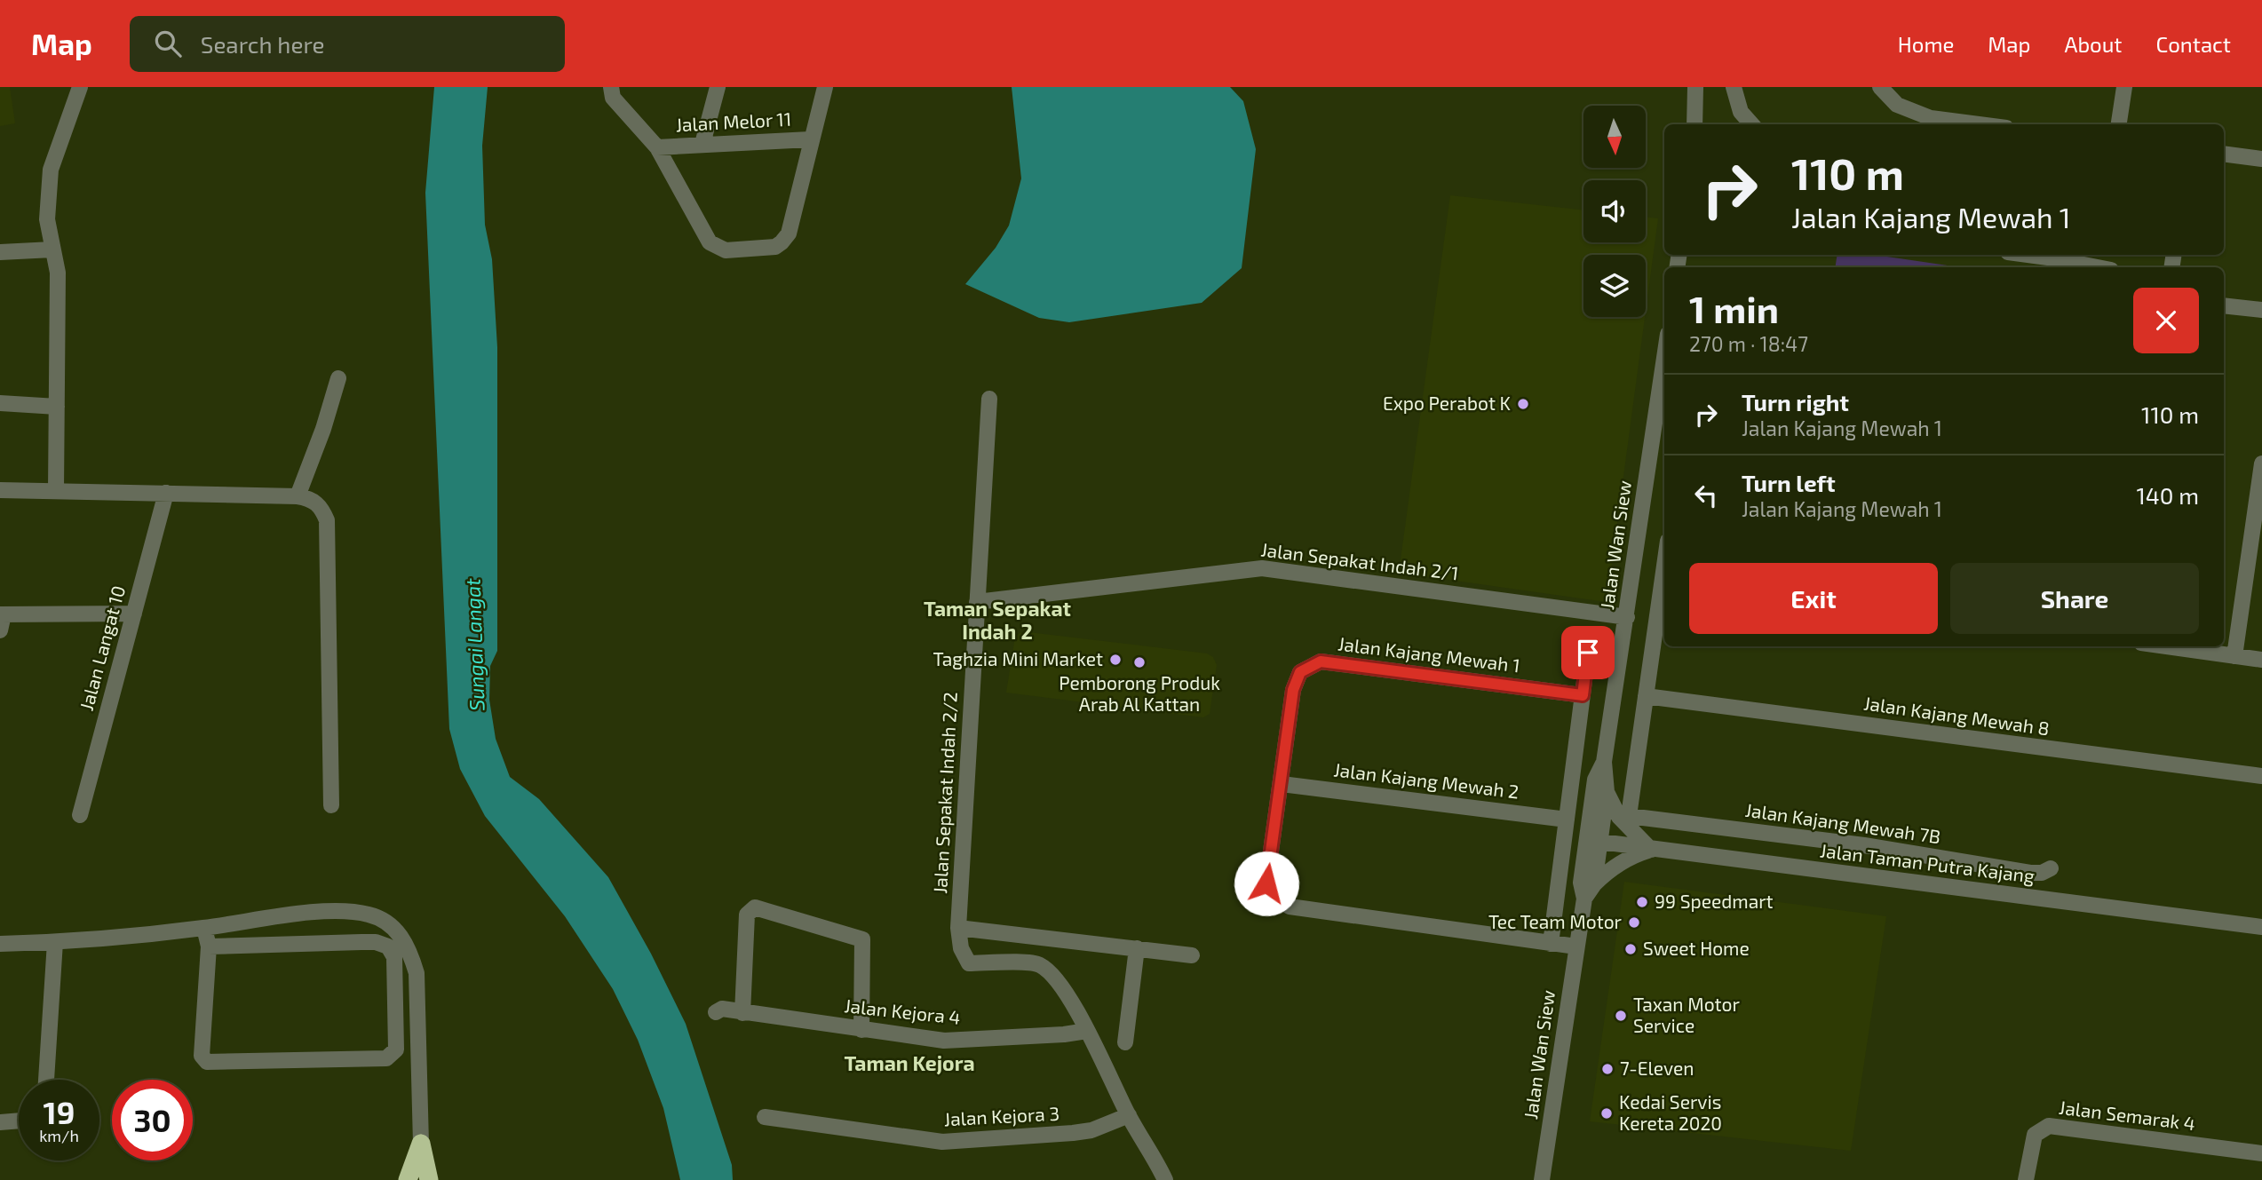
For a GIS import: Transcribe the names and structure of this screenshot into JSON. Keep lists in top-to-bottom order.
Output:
{
  "streets": {
    "street": [
      "Jalan Melor 11",
      "Jalan Wan Siew",
      "Jalan Sepakat Indah 2/1",
      "Jalan Langat 10",
      "Jalan Kajang Mewah 1",
      "Jalan Kajang Mewah 8",
      "Jalan Kajang Mewah 2",
      "Jalan Sepakat Indah 2/2",
      "Jalan Kajang Mewah 7B",
      "Jalan Taman Putra Kajang",
      "Jalan Kejora 4",
      "Jalan Semarak 4",
      "Jalan Kejora 3"
    ]
  },
  "crossings": [
    ["Jalan Wan Siew", "Jalan Sepakat Indah 2/1"],
    ["Jalan Wan Siew", "Jalan Kajang Mewah 1"],
    ["Jalan Wan Siew", "Jalan Taman Putra Kajang"],
    ["Jalan Sepakat Indah 2/1", "Jalan Sepakat Indah 2/2"],
    ["Jalan Kajang Mewah 1", "Jalan Kajang Mewah 2"],
    ["Jalan Kajang Mewah 8", "Jalan Kajang Mewah 7B"],
    ["Jalan Sepakat Indah 2/2", "Jalan Kejora 4"]
  ],
  "districts": ["Taman Sepakat Indah 2", "Taman Kejora"],
  "water": ["Sungai Langat"],
  "places": [
    "Expo Perabot K",
    "Taghzia Mini Market",
    "Pemborong Produk Arab Al Kattan",
    "99 Speedmart",
    "Tec Team Motor",
    "Sweet Home",
    "Taxan Motor Service",
    "7-Eleven",
    "Kedai Servis Kereta 2020"
  ],
  "north": "bottom",
  "page": {
    "header": "Map",
    "search": "Search here",
    "nav": [
      "Home",
      "Map",
      "About",
      "Contact"
    ],
    "turn": ["110 m", "Jalan Kajang Mewah 1"],
    "heading": ["1 min", "270 m · 18:47"],
    "list": [
      {
        "name": "Turn right",
        "note": "Jalan Kajang Mewah 1",
        "value": "110 m"
      },
      {
        "name": "Turn left",
        "note": "Jalan Kajang Mewah 1",
        "value": "140 m"
      }
    ],
    "buttons": ["Exit", "Share"],
    "speed": "19 km/h",
    "limit": "30"
  }
}
